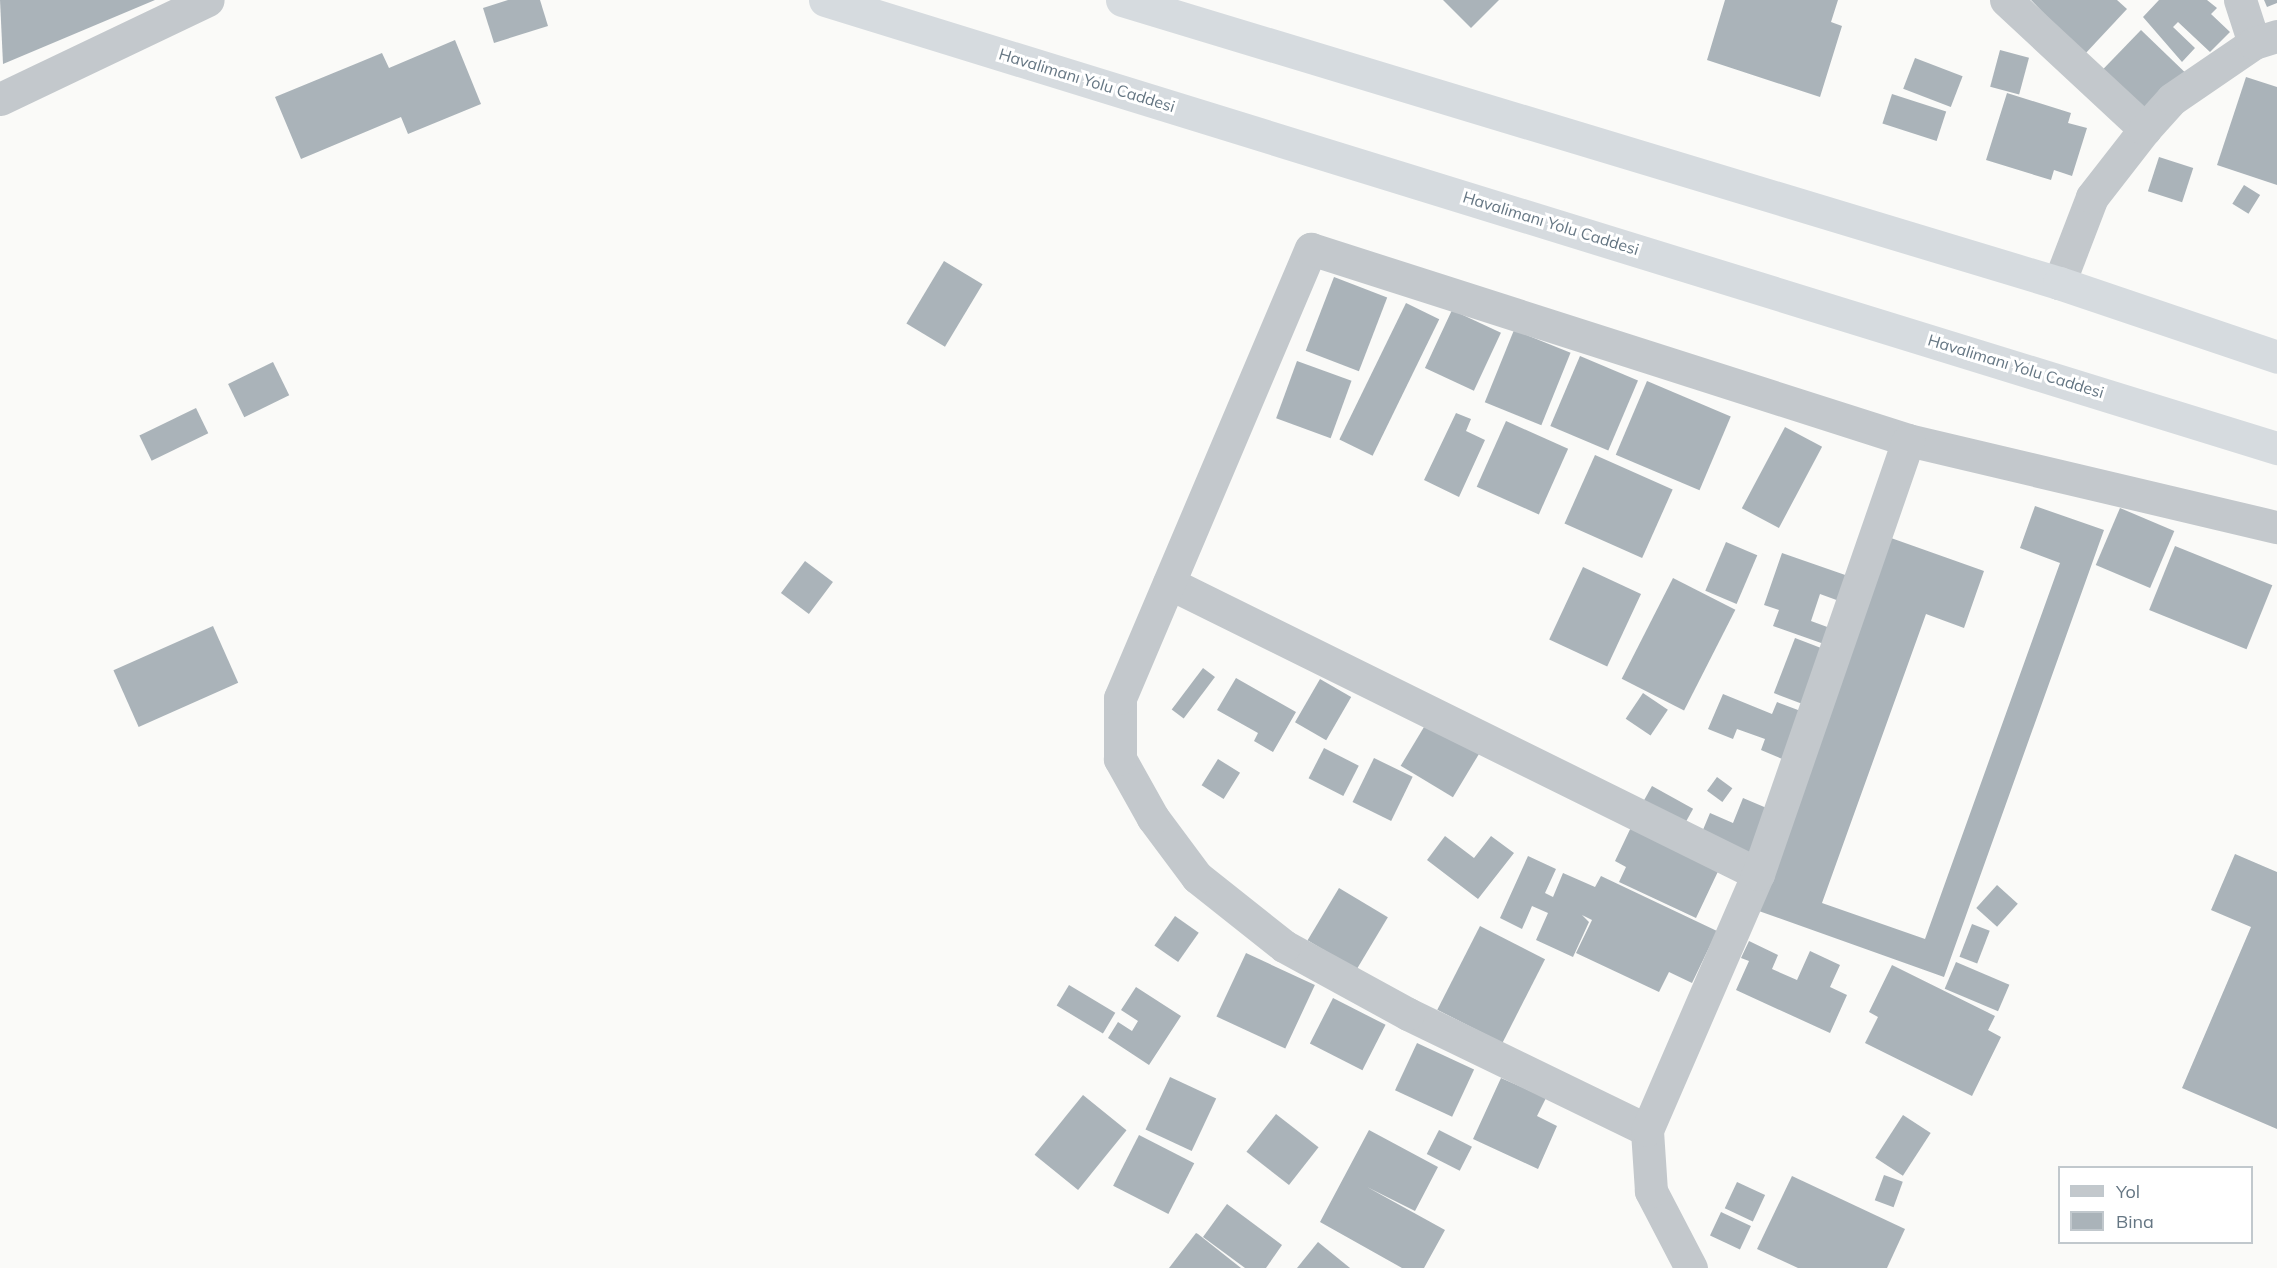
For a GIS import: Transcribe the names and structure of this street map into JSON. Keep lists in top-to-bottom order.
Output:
{
  "streets": {
    "highway": ["Havalimanı Yolu Caddesi"]
  },
  "legend": ["Yol", "Bina"]
}
